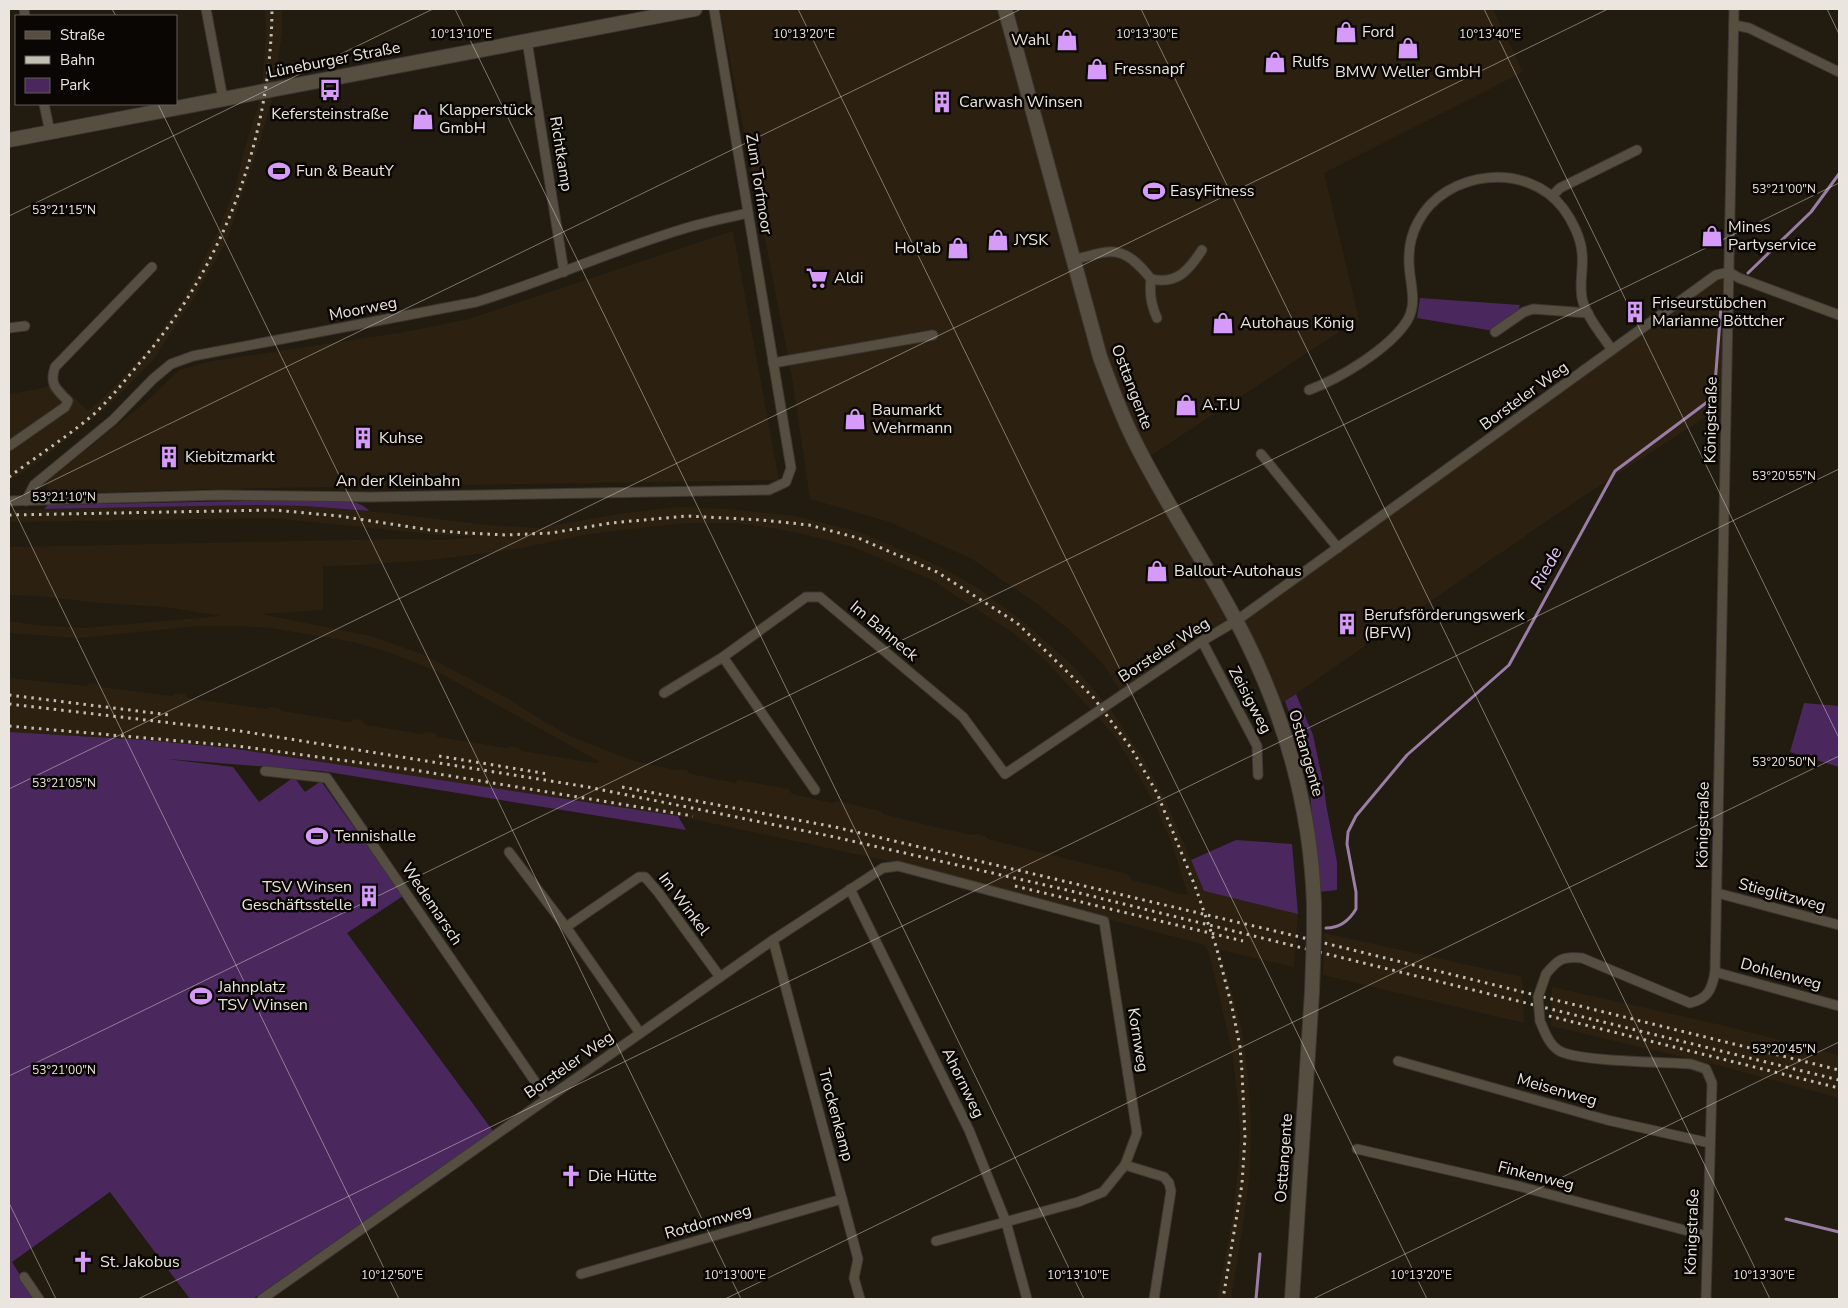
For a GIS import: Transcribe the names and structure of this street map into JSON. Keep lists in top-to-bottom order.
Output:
{
  "streets": {
    "main road": ["Lüneburger Straße", "Osttangente"],
    "street": [
      "Richtkamp",
      "Zum Torfmoor",
      "Moorweg",
      "Borsteler Weg",
      "Königstraße",
      "An der Kleinbahn",
      "Im Bahneck",
      "Zeisigweg",
      "Stieglitzweg",
      "Wedemarsch",
      "Im Winkel",
      "Dohlenweg",
      "Kornweg",
      "Ahornweg",
      "Meisenweg",
      "Trockenkamp",
      "Finkenweg",
      "Rotdornweg"
    ]
  },
  "crossings": [
    ["Lüneburger Straße", "Richtkamp"],
    ["Richtkamp", "Moorweg"],
    ["Zum Torfmoor", "Moorweg"],
    ["Zum Torfmoor", "An der Kleinbahn"],
    ["Moorweg", "An der Kleinbahn"],
    ["Osttangente", "Borsteler Weg"],
    ["Borsteler Weg", "Königstraße"],
    ["Borsteler Weg", "Im Bahneck"],
    ["Borsteler Weg", "Zeisigweg"],
    ["Borsteler Weg", "Wedemarsch"],
    ["Borsteler Weg", "Im Winkel"],
    ["Borsteler Weg", "Kornweg"],
    ["Borsteler Weg", "Ahornweg"],
    ["Borsteler Weg", "Trockenkamp"],
    ["Königstraße", "Stieglitzweg"],
    ["Königstraße", "Dohlenweg"],
    ["Königstraße", "Meisenweg"],
    ["Königstraße", "Finkenweg"],
    ["Kornweg", "Ahornweg"],
    ["Trockenkamp", "Rotdornweg"]
  ],
  "water": ["Riede"],
  "places": {
    "shop": [
      "Ford",
      "Wahl",
      "BMW Weller GmbH",
      "Rulfs",
      "Fressnapf",
      "Klapperstück GmbH",
      "Mines Partyservice",
      "JYSK",
      "Hol'ab",
      "Autohaus König",
      "A.T.U",
      "Baumarkt Wehrmann",
      "Ballout-Autohaus"
    ],
    "bus stop": ["Kefersteinstraße"],
    "building": [
      "Carwash Winsen",
      "Friseurstübchen Marianne Böttcher",
      "Kuhse",
      "Kiebitzmarkt",
      "Berufsförderungswerk (BFW)",
      "TSV Winsen Geschäftsstelle"
    ],
    "sports": [
      "Fun & BeautY",
      "EasyFitness",
      "Tennishalle",
      "Jahnplatz TSV Winsen"
    ],
    "supermarket": ["Aldi"],
    "church": ["Die Hütte", "St. Jakobus"]
  },
  "legend": ["Straße", "Bahn", "Park"],
  "coordinates": [
    "10°13'40\"E",
    "10°13'10\"E",
    "10°13'20\"E",
    "10°13'30\"E",
    "53°21'00\"N",
    "53°21'15\"N",
    "53°20'55\"N",
    "53°21'10\"N",
    "53°20'50\"N",
    "53°21'05\"N",
    "53°20'45\"N",
    "10°12'50\"E",
    "10°13'00\"E"
  ]
}
